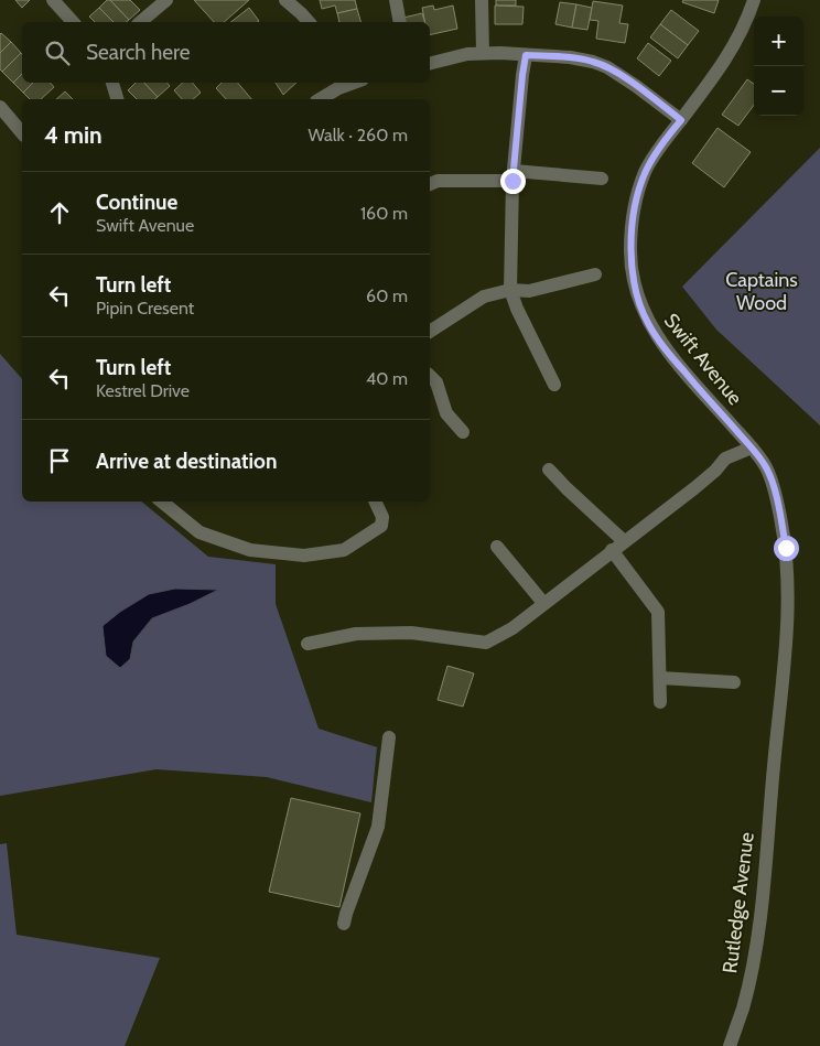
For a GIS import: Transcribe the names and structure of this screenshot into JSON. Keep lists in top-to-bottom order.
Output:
{
  "streets": {
    "street": ["Swift Avenue", "Rutledge Avenue"]
  },
  "crossings": [
    ["Swift Avenue", "Rutledge Avenue"]
  ],
  "parks": ["Captains Wood"],
  "page": {
    "map_buttons": ["+", "−"],
    "search": "Search here",
    "heading": ["4 min", "Walk · 260 m"],
    "list": [
      ["Continue", "Swift Avenue", "160 m"],
      ["Turn left", "Pipin Cresent", "60 m"],
      ["Turn left", "Kestrel Drive", "40 m"],
      "Arrive at destination"
    ]
  }
}
